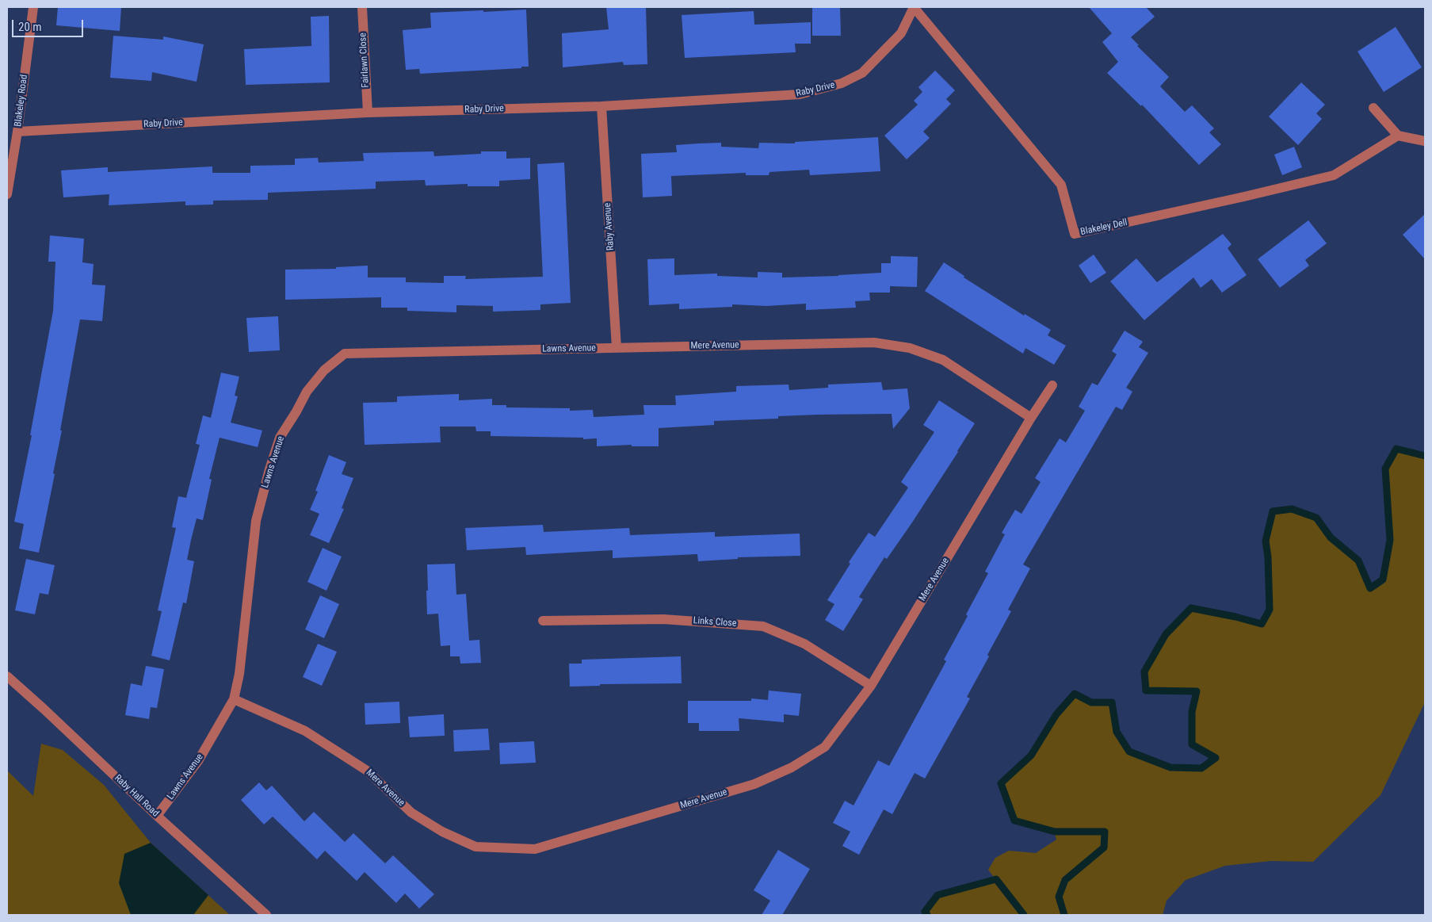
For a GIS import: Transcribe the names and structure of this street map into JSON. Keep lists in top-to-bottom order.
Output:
{
  "streets": {
    "street": [
      "Fairlawn Close",
      "Raby Drive",
      "Blakeley Road",
      "Raby Avenue",
      "Blakeley Dell",
      "Mere Avenue",
      "Lawns Avenue",
      "Links Close",
      "Raby Hall Road"
    ]
  },
  "crossings": [
    ["Fairlawn Close", "Raby Drive"],
    ["Raby Drive", "Blakeley Road"],
    ["Raby Drive", "Raby Avenue"],
    ["Raby Drive", "Blakeley Dell"],
    ["Raby Avenue", "Mere Avenue"],
    ["Raby Avenue", "Lawns Avenue"],
    ["Mere Avenue", "Lawns Avenue"],
    ["Mere Avenue", "Links Close"],
    ["Lawns Avenue", "Raby Hall Road"]
  ],
  "scale_bar": "20 m"
}
